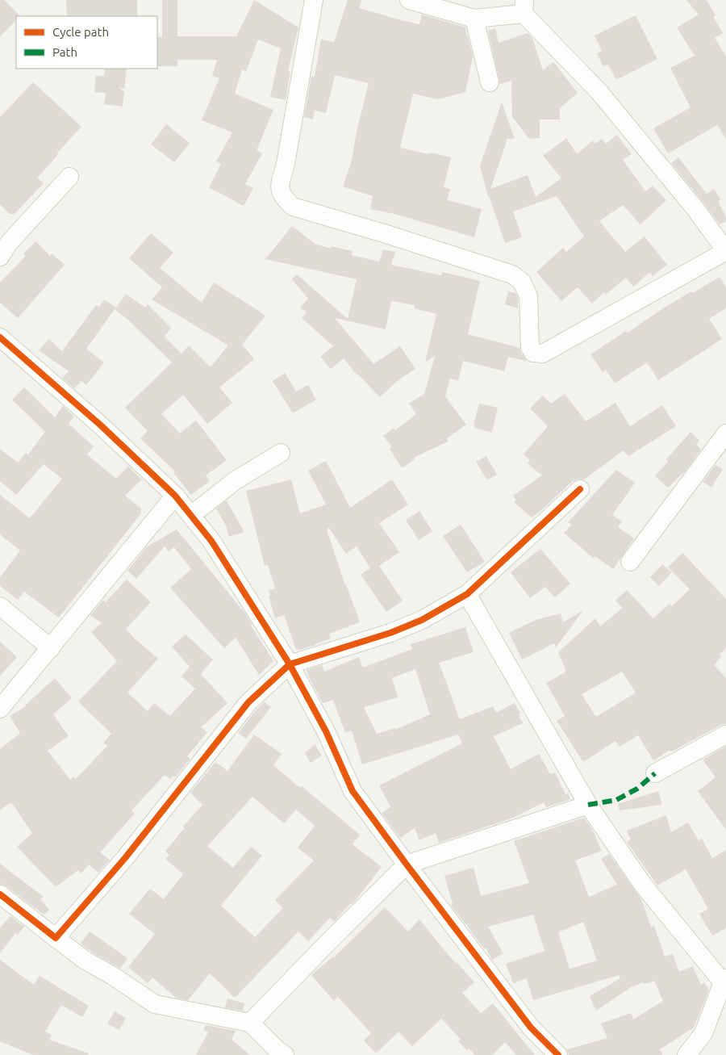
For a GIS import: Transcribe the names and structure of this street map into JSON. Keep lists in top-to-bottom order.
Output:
{
  "legend": ["Cycle path", "Path"]
}
